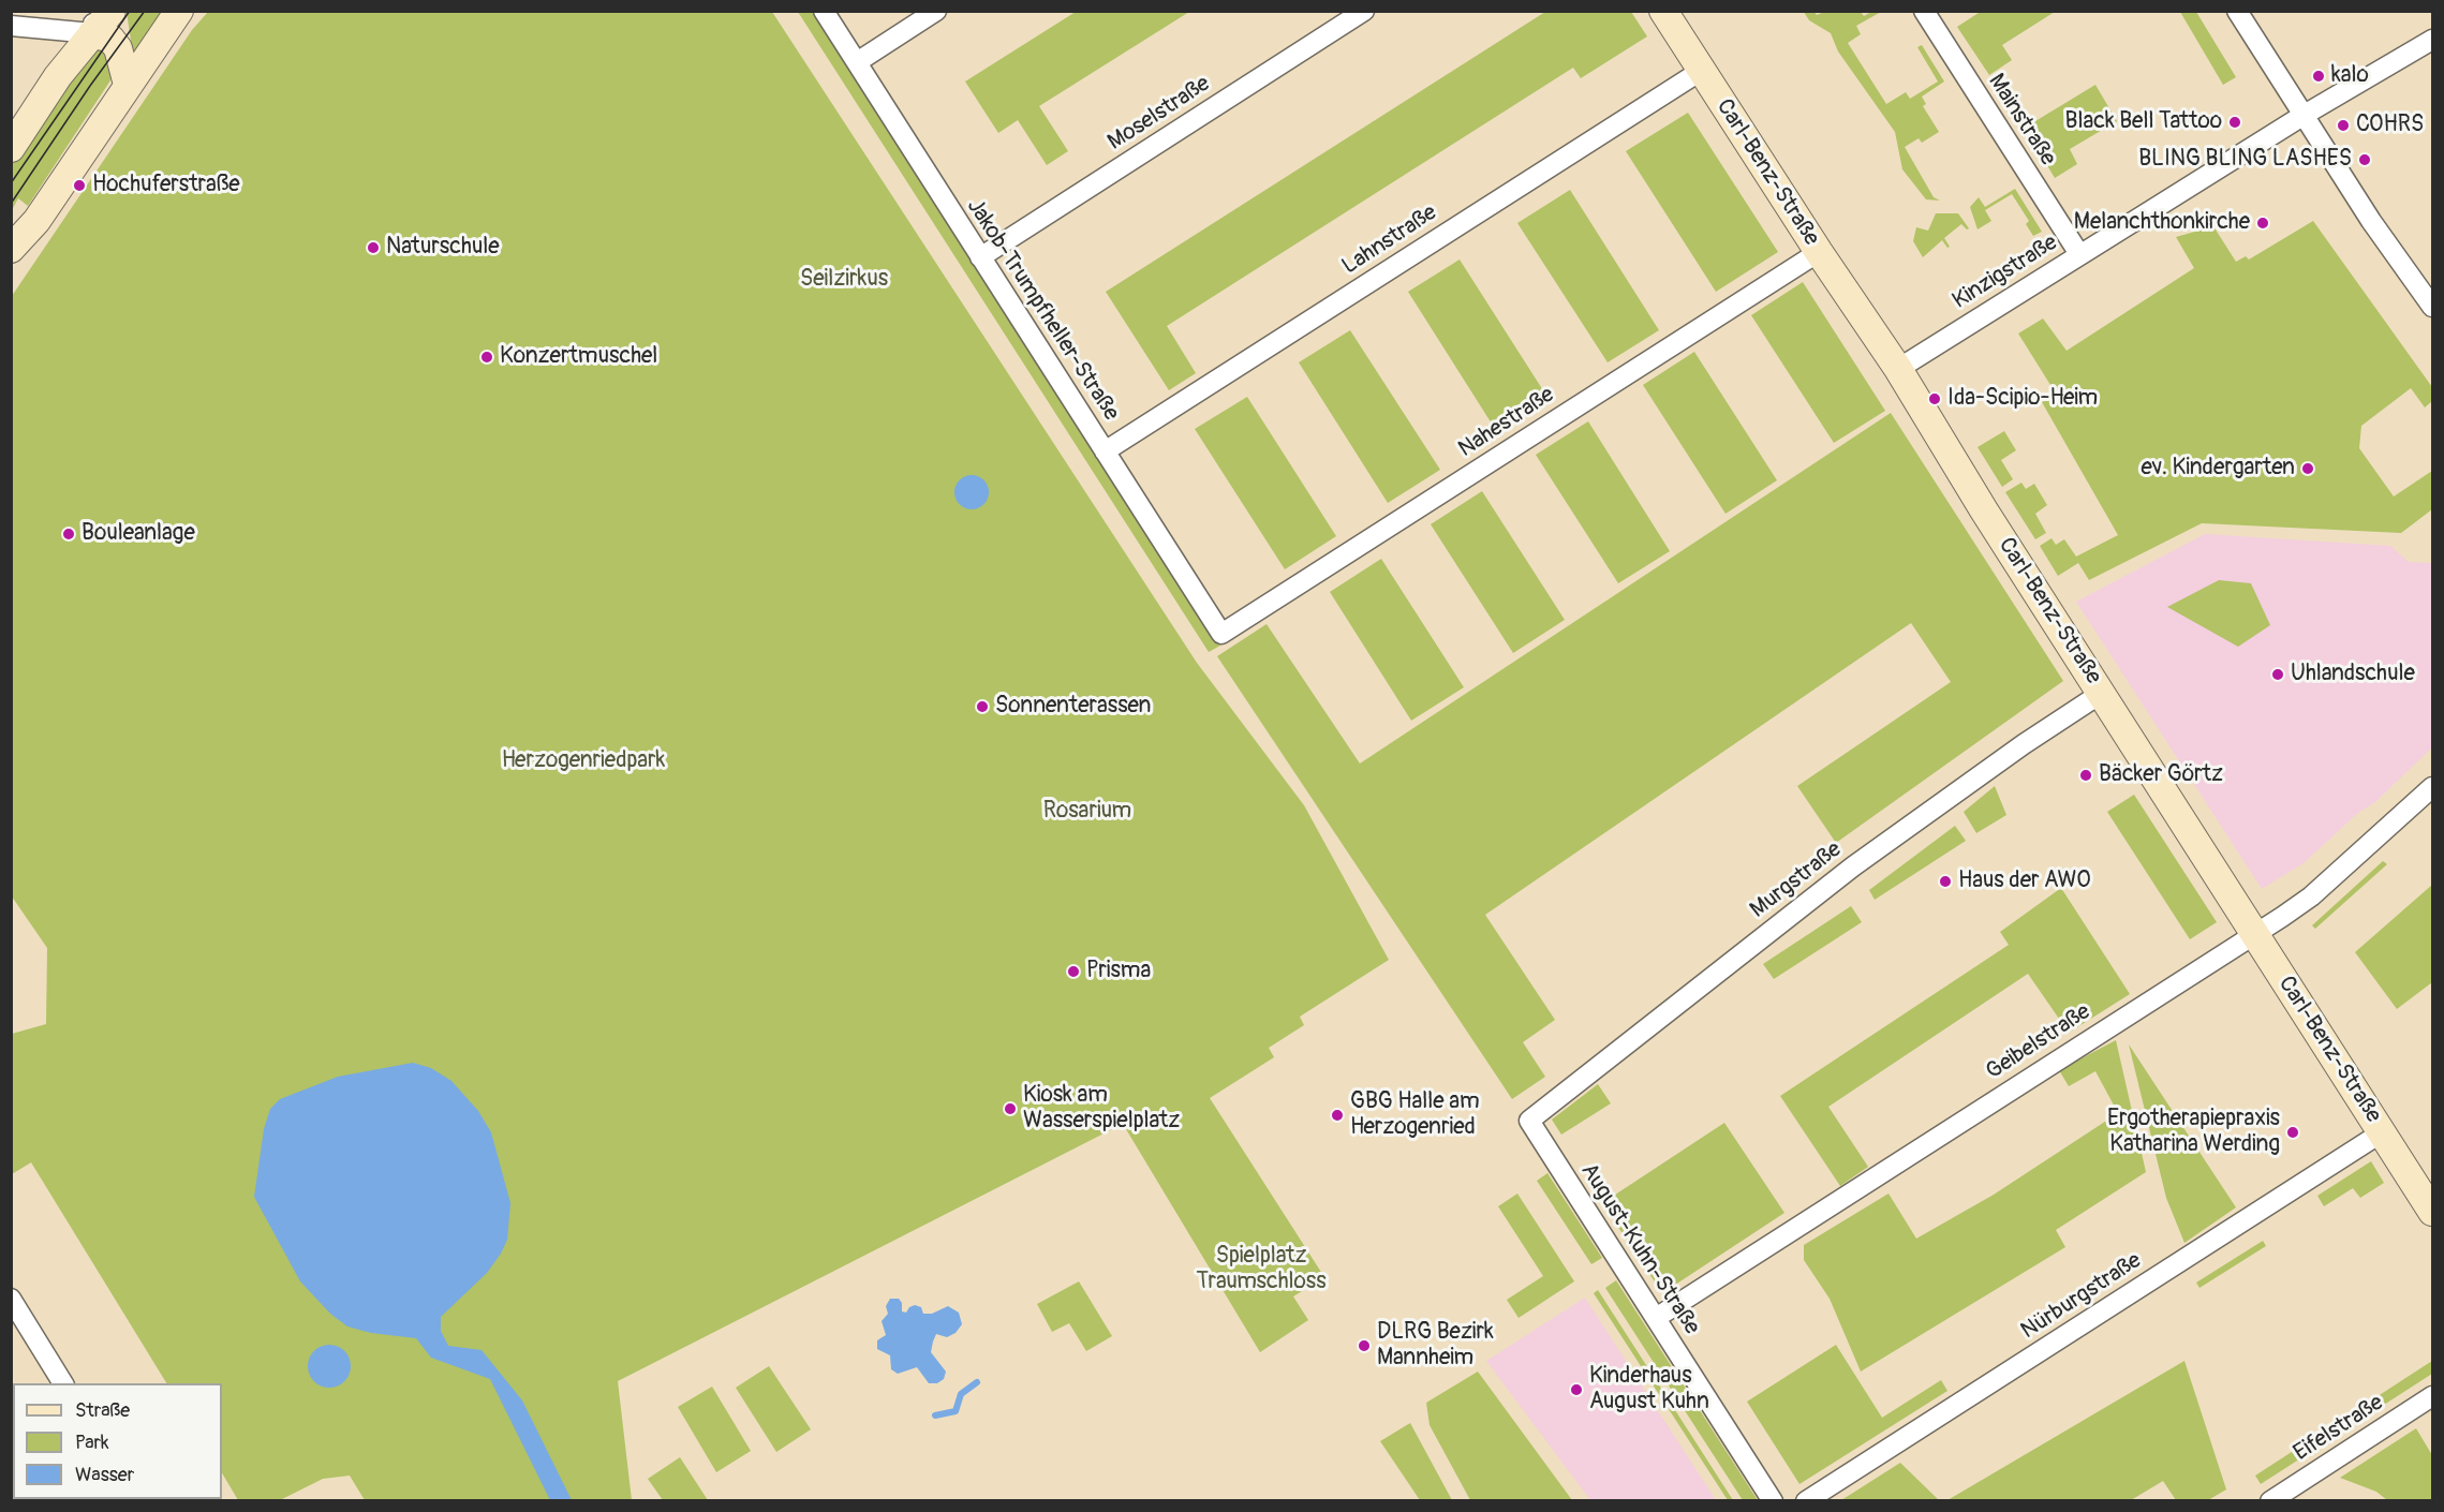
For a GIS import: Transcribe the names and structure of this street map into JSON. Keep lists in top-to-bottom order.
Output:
{
  "streets": {
    "street": [
      "Moselstraße",
      "Mainstraße",
      "Carl-Benz-Straße",
      "Lahnstraße",
      "Kinzigstraße",
      "Jakob-Trumpfheller-Straße",
      "Nahestraße",
      "Murgstraße",
      "Geibelstraße",
      "August-Kuhn-Straße",
      "Nürburgstraße",
      "Eifelstraße"
    ]
  },
  "crossings": [
    ["Moselstraße", "Jakob-Trumpfheller-Straße"],
    ["Mainstraße", "Kinzigstraße"],
    ["Carl-Benz-Straße", "Lahnstraße"],
    ["Carl-Benz-Straße", "Kinzigstraße"],
    ["Carl-Benz-Straße", "Nahestraße"],
    ["Carl-Benz-Straße", "Murgstraße"],
    ["Carl-Benz-Straße", "Geibelstraße"],
    ["Carl-Benz-Straße", "Nürburgstraße"],
    ["Lahnstraße", "Jakob-Trumpfheller-Straße"],
    ["Jakob-Trumpfheller-Straße", "Nahestraße"],
    ["Murgstraße", "August-Kuhn-Straße"],
    ["Geibelstraße", "August-Kuhn-Straße"]
  ],
  "parks": [
    "Seilzirkus",
    "Herzogenriedpark",
    "Rosarium",
    "Spielplatz Traumschloss"
  ],
  "places": [
    "kalo",
    "Black Bell Tattoo",
    "COHRS",
    "BLING BLING LASHES",
    "Hochuferstraße",
    "Melanchthonkirche",
    "Naturschule",
    "Konzertmuschel",
    "Ida-Scipio-Heim",
    "ev. Kindergarten",
    "Bouleanlage",
    "Uhlandschule",
    "Sonnenterassen",
    "Bäcker Görtz",
    "Haus der AWO",
    "Prisma",
    "Kiosk am Wasserspielplatz",
    "GBG Halle am Herzogenried",
    "Ergotherapiepraxis Katharina Werding",
    "DLRG Bezirk Mannheim",
    "Kinderhaus August Kuhn"
  ],
  "legend": ["Straße", "Park", "Wasser"]
}
